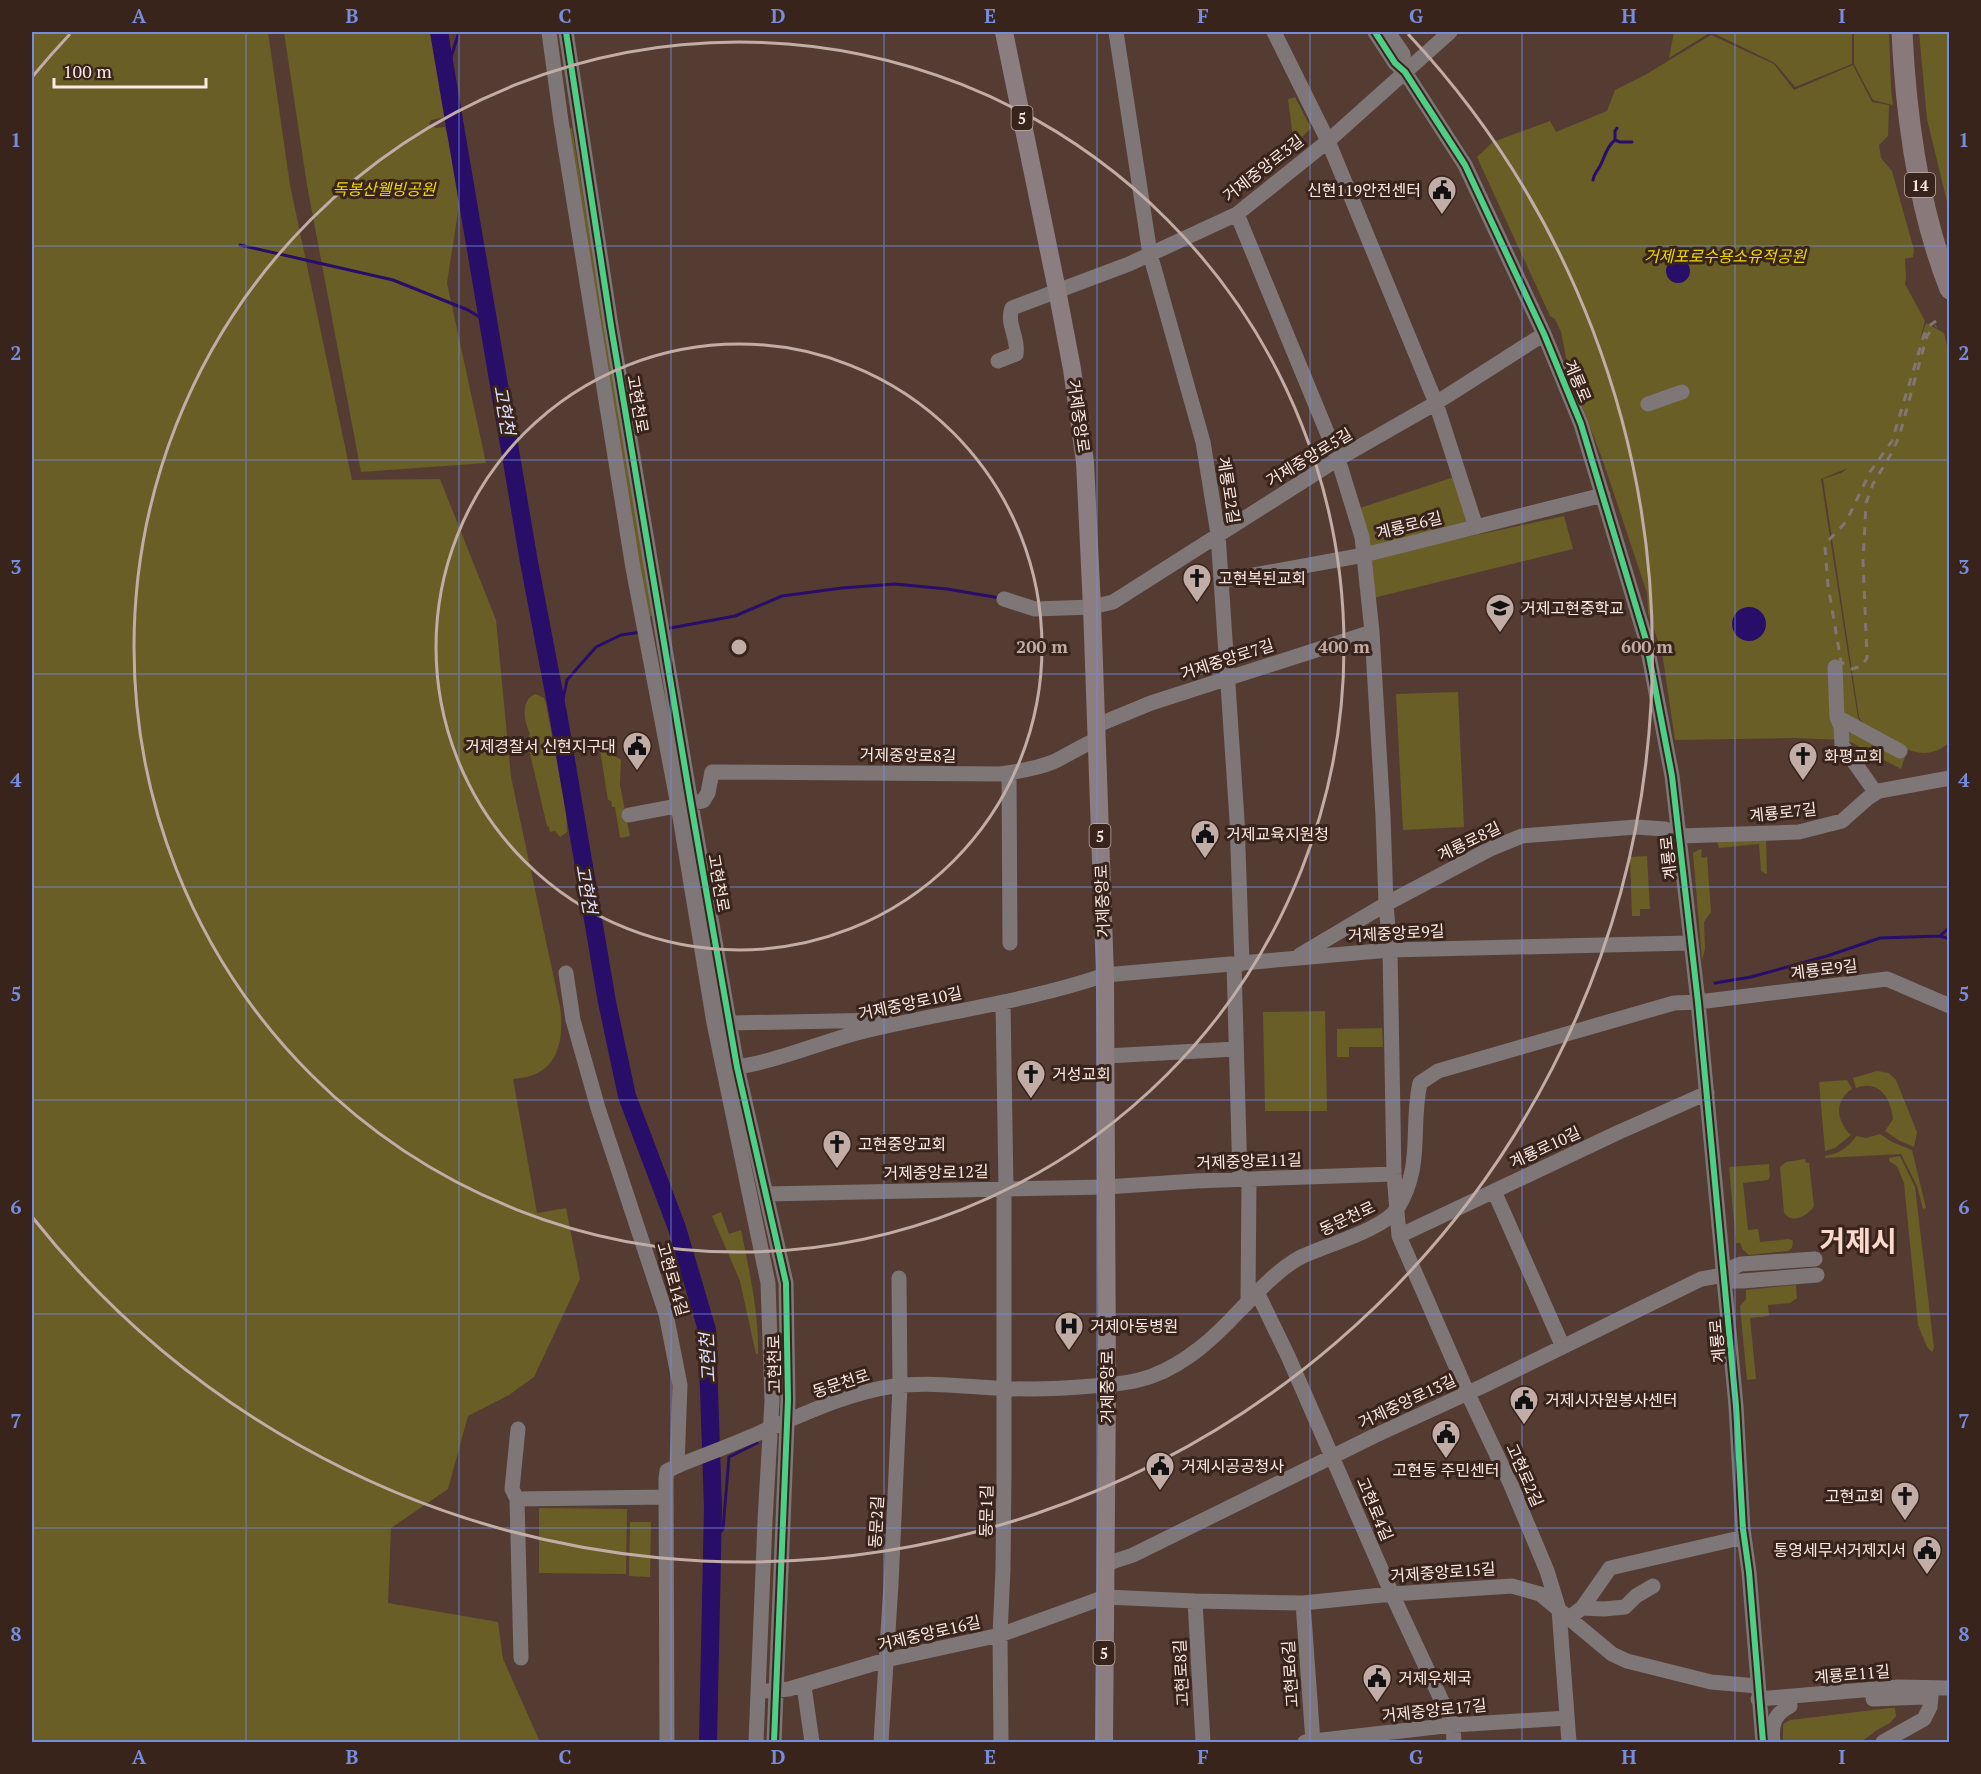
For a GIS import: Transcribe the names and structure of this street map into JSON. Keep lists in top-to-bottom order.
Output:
{
  "streets": {
    "highway": ["14"],
    "main road": ["5", "거제중앙로"],
    "street": [
      "거제중앙로3길",
      "계룡로",
      "고현천로",
      "거제중앙로5길",
      "계룡로2길",
      "계룡로6길",
      "거제중앙로7길",
      "거제중앙로8길",
      "계룡로7길",
      "계룡로8길",
      "거제중앙로9길",
      "계룡로9길",
      "거제중앙로10길",
      "계룡로10길",
      "거제중앙로11길",
      "거제중앙로12길",
      "동문천로",
      "고현로14길",
      "거제중앙로13길",
      "고현로2길",
      "고현로4길",
      "동문1길",
      "동문2길",
      "거제중앙로15길",
      "거제중앙로16길",
      "고현로8길",
      "고현로6길",
      "계룡로11길",
      "거제중앙로17길"
    ]
  },
  "crossings": [
    ["거제중앙로3길", "계룡로"],
    ["거제중앙로3길", "거제중앙로"],
    ["거제중앙로3길", "계룡로2길"],
    ["거제중앙로3길", "고현로2길"],
    ["계룡로", "거제중앙로5길"],
    ["계룡로", "계룡로6길"],
    ["계룡로", "계룡로7길"],
    ["계룡로", "계룡로8길"],
    ["계룡로", "거제중앙로9길"],
    ["계룡로", "계룡로9길"],
    ["계룡로", "계룡로10길"],
    ["계룡로", "동문천로"],
    ["계룡로", "거제중앙로13길"],
    ["계룡로", "거제중앙로15길"],
    ["계룡로", "계룡로11길"],
    ["고현천로", "거제중앙로8길"],
    ["고현천로", "거제중앙로10길"],
    ["고현천로", "거제중앙로12길"],
    ["고현천로", "동문천로"],
    ["고현천로", "거제중앙로16길"],
    ["거제중앙로", "거제중앙로5길"],
    ["거제중앙로", "거제중앙로7길"],
    ["거제중앙로", "거제중앙로8길"],
    ["거제중앙로", "거제중앙로9길"],
    ["거제중앙로", "거제중앙로10길"],
    ["거제중앙로", "거제중앙로11길"],
    ["거제중앙로", "거제중앙로12길"],
    ["거제중앙로", "동문천로"],
    ["거제중앙로", "거제중앙로13길"],
    ["거제중앙로", "거제중앙로15길"],
    ["거제중앙로", "거제중앙로16길"],
    ["거제중앙로5길", "계룡로2길"],
    ["거제중앙로5길", "고현로2길"],
    ["계룡로2길", "계룡로6길"],
    ["계룡로2길", "거제중앙로7길"],
    ["계룡로2길", "거제중앙로9길"],
    ["계룡로2길", "거제중앙로11길"],
    ["계룡로2길", "동문천로"],
    ["계룡로2길", "고현로4길"],
    ["계룡로6길", "고현로2길"],
    ["거제중앙로7길", "거제중앙로8길"],
    ["거제중앙로7길", "고현로2길"],
    ["계룡로7길", "계룡로8길"],
    ["계룡로8길", "거제중앙로9길"],
    ["계룡로8길", "고현로2길"],
    ["거제중앙로9길", "거제중앙로10길"],
    ["거제중앙로9길", "고현로2길"],
    ["계룡로9길", "동문천로"],
    ["계룡로10길", "고현로2길"],
    ["거제중앙로11길", "거제중앙로12길"],
    ["거제중앙로11길", "고현로2길"],
    ["동문천로", "고현로14길"],
    ["동문천로", "고현로2길"],
    ["동문천로", "고현로4길"],
    ["동문천로", "동문1길"],
    ["동문천로", "동문2길"],
    ["거제중앙로13길", "고현로2길"],
    ["거제중앙로13길", "고현로4길"],
    ["고현로2길", "거제중앙로15길"],
    ["고현로2길", "거제중앙로17길"],
    ["고현로4길", "거제중앙로15길"],
    ["고현로4길", "거제중앙로17길"],
    ["동문1길", "거제중앙로16길"],
    ["동문2길", "거제중앙로16길"],
    ["거제중앙로15길", "거제중앙로16길"],
    ["거제중앙로15길", "고현로8길"],
    ["거제중앙로15길", "고현로6길"],
    ["거제중앙로15길", "계룡로11길"],
    ["고현로6길", "거제중앙로17길"]
  ],
  "districts": ["거제시"],
  "water": ["고현천"],
  "parks": ["독봉산웰빙공원", "거제포로수용소유적공원"],
  "places": {
    "public building": [
      "신현119안전센터",
      "거제경찰서 신현지구대",
      "거제교육지원청",
      "거제시자원봉사센터",
      "고현동 주민센터",
      "거제시공공청사",
      "통영세무서거제지서",
      "거제우체국"
    ],
    "church": [
      "고현복된교회",
      "화평교회",
      "거성교회",
      "고현중앙교회",
      "고현교회"
    ],
    "school or university": ["거제고현중학교"],
    "hospital": ["거제아동병원"]
  },
  "scale_bar": "100 m",
  "grid": {
    "columns": [
      "A",
      "B",
      "C",
      "D",
      "E",
      "F",
      "G",
      "H",
      "I"
    ],
    "rows": [
      "1",
      "2",
      "3",
      "4",
      "5",
      "6",
      "7",
      "8"
    ]
  },
  "rings": ["200 m", "400 m", "600 m"]
}
